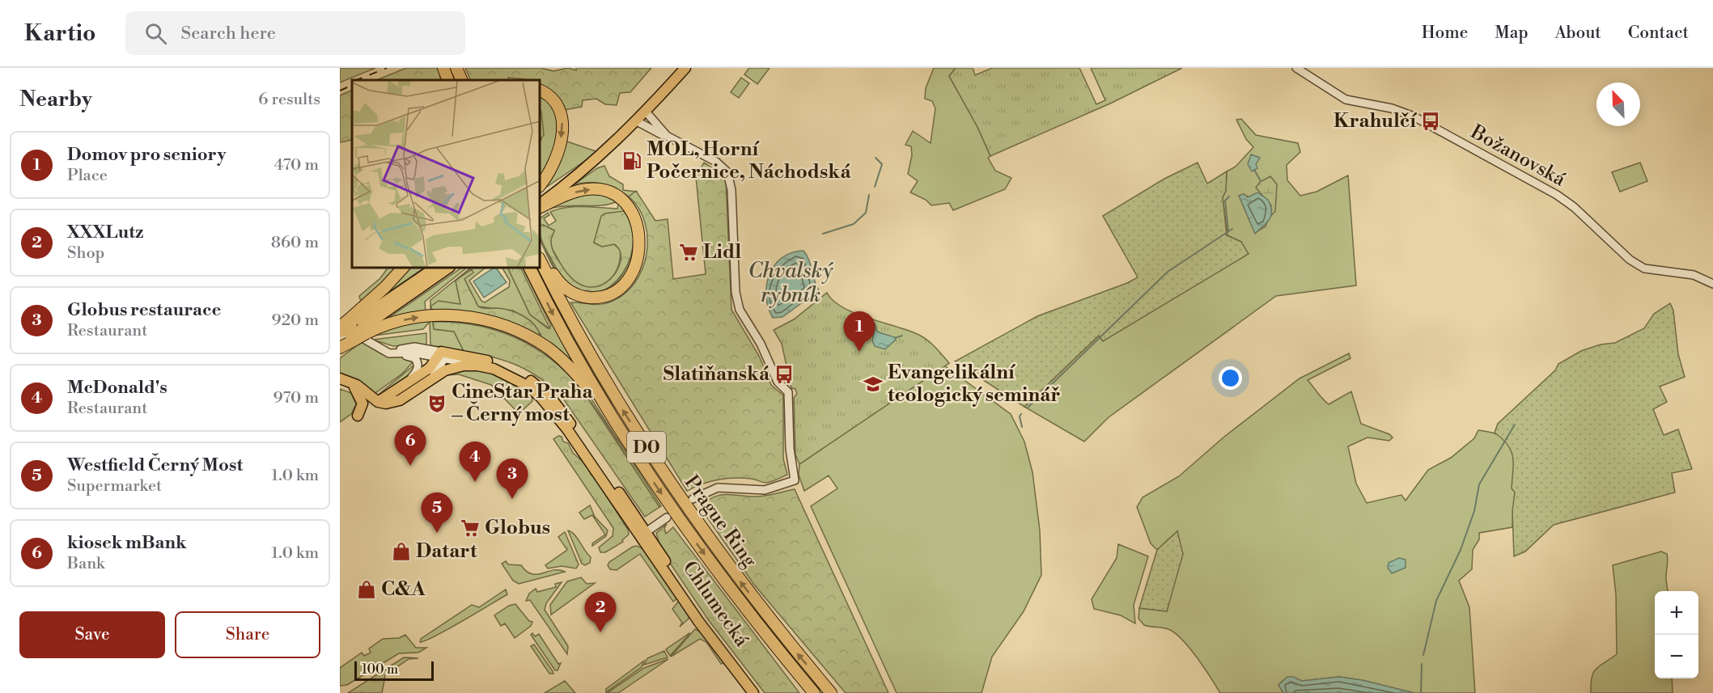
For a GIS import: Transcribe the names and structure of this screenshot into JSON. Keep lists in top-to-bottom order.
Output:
{
  "streets": {
    "highway": ["D0", "Prague Ring"],
    "main road": ["Chlumecká"],
    "street": ["Božanovská"]
  },
  "water": ["Chvalský rybník"],
  "places": {
    "bus stop": ["Krahulčí", "Slatiňanská"],
    "fuel station": ["MOL, Horní Počernice, Náchodská"],
    "supermarket": ["Lidl", "Globus"],
    "school or university": ["Evangelikální teologický seminář"],
    "theatre": ["CineStar Praha – Černý most"],
    "shop": ["Datart", "C&A"]
  },
  "scale_bar": "100 m",
  "north": "top left",
  "page": {
    "header": "Kartio",
    "search": "Search here",
    "nav": [
      "Home",
      "Map",
      "About",
      "Contact"
    ],
    "heading": ["Nearby", "6 results"],
    "list": [
      {
        "mark": "1",
        "name": "Domov pro seniory",
        "note": "Place",
        "value": "470 m"
      },
      {
        "mark": "2",
        "name": "XXXLutz",
        "note": "Shop",
        "value": "860 m"
      },
      {
        "mark": "3",
        "name": "Globus restaurace",
        "note": "Restaurant",
        "value": "920 m"
      },
      {
        "mark": "4",
        "name": "McDonald's",
        "note": "Restaurant",
        "value": "970 m"
      },
      {
        "mark": "5",
        "name": "Westfield Černý Most",
        "note": "Supermarket",
        "value": "1.0 km"
      },
      {
        "mark": "6",
        "name": "kiosek mBank",
        "note": "Bank",
        "value": "1.0 km"
      }
    ],
    "pins": [
      "1",
      "6",
      "4",
      "3",
      "5",
      "2"
    ],
    "map_buttons": ["+", "−"],
    "buttons": ["Save", "Share"],
    "scale": "100 m"
  }
}
